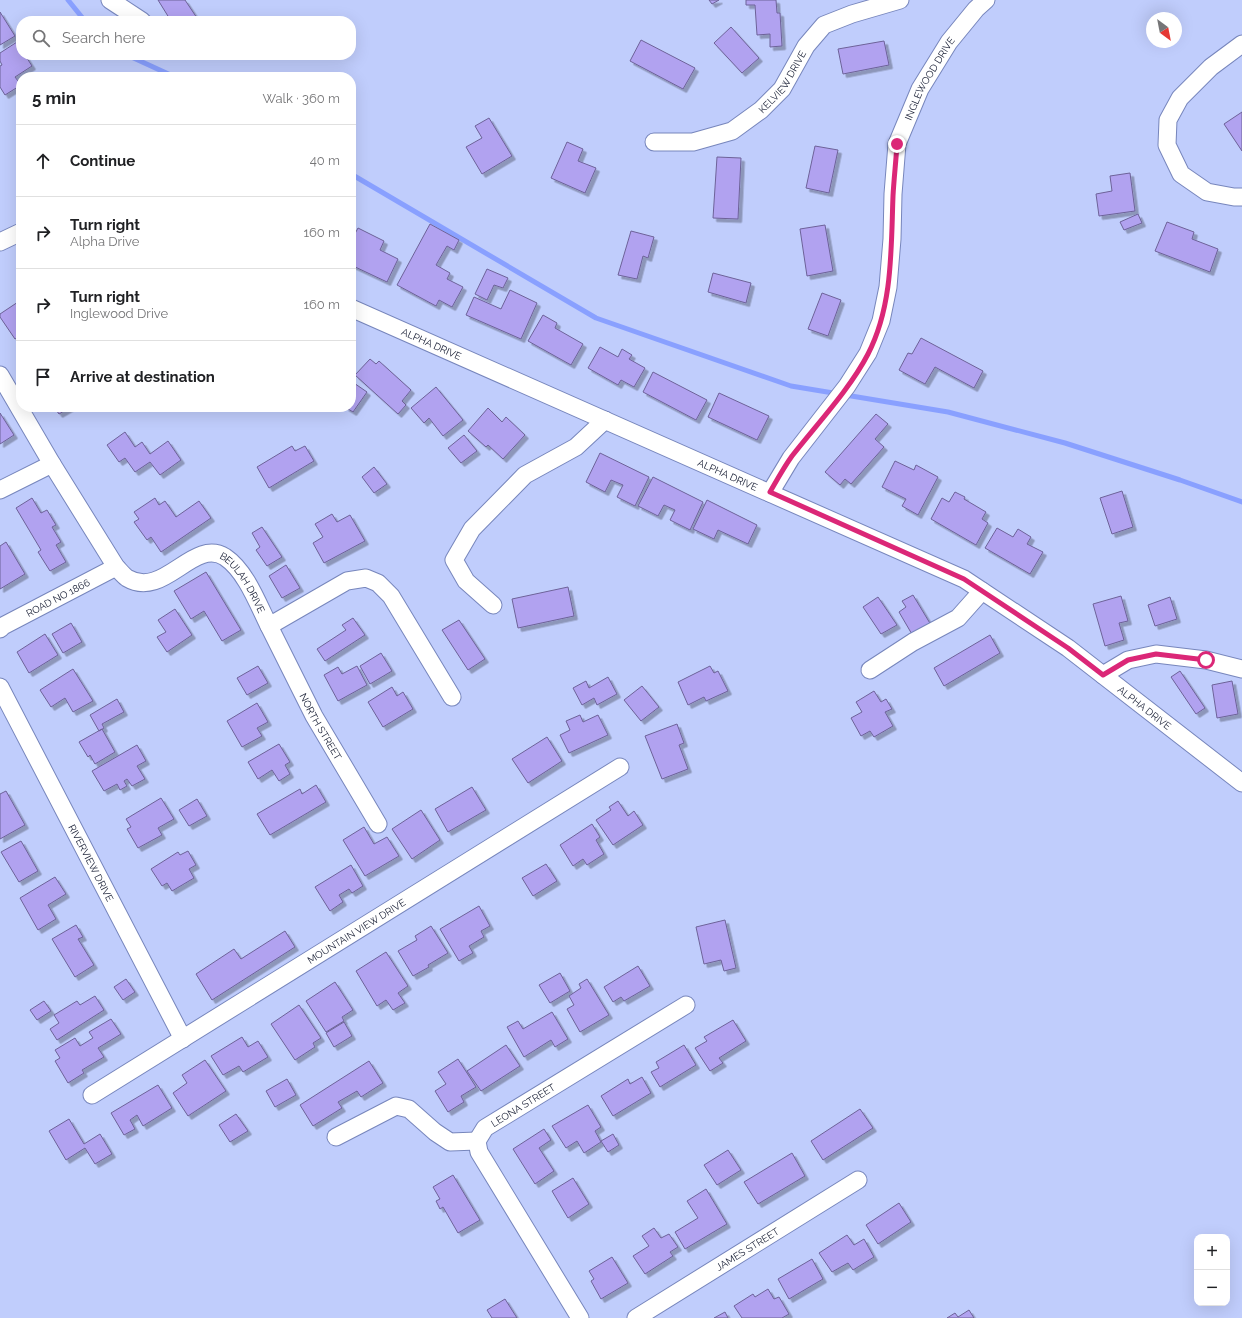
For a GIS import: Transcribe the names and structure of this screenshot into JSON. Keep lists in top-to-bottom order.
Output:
{
  "streets": {
    "street": [
      "INGLEWOOD DRIVE",
      "KELVIEW DRIVE",
      "ALPHA DRIVE",
      "BEULAH DRIVE",
      "ROAD NO 1866",
      "NORTH STREET",
      "RIVERVIEW DRIVE",
      "MOUNTAIN VIEW DRIVE",
      "LEONA STREET",
      "JAMES STREET"
    ]
  },
  "crossings": [
    ["INGLEWOOD DRIVE", "ALPHA DRIVE"],
    ["BEULAH DRIVE", "ROAD NO 1866"],
    ["BEULAH DRIVE", "NORTH STREET"],
    ["RIVERVIEW DRIVE", "MOUNTAIN VIEW DRIVE"]
  ],
  "north": "bottom right",
  "page": {
    "search": "Search here",
    "heading": ["5 min", "Walk · 360 m"],
    "list": [
      ["Continue", "40 m"],
      ["Turn right", "Alpha Drive", "160 m"],
      ["Turn right", "Inglewood Drive", "160 m"],
      "Arrive at destination"
    ],
    "map_buttons": ["+", "−"]
  }
}
